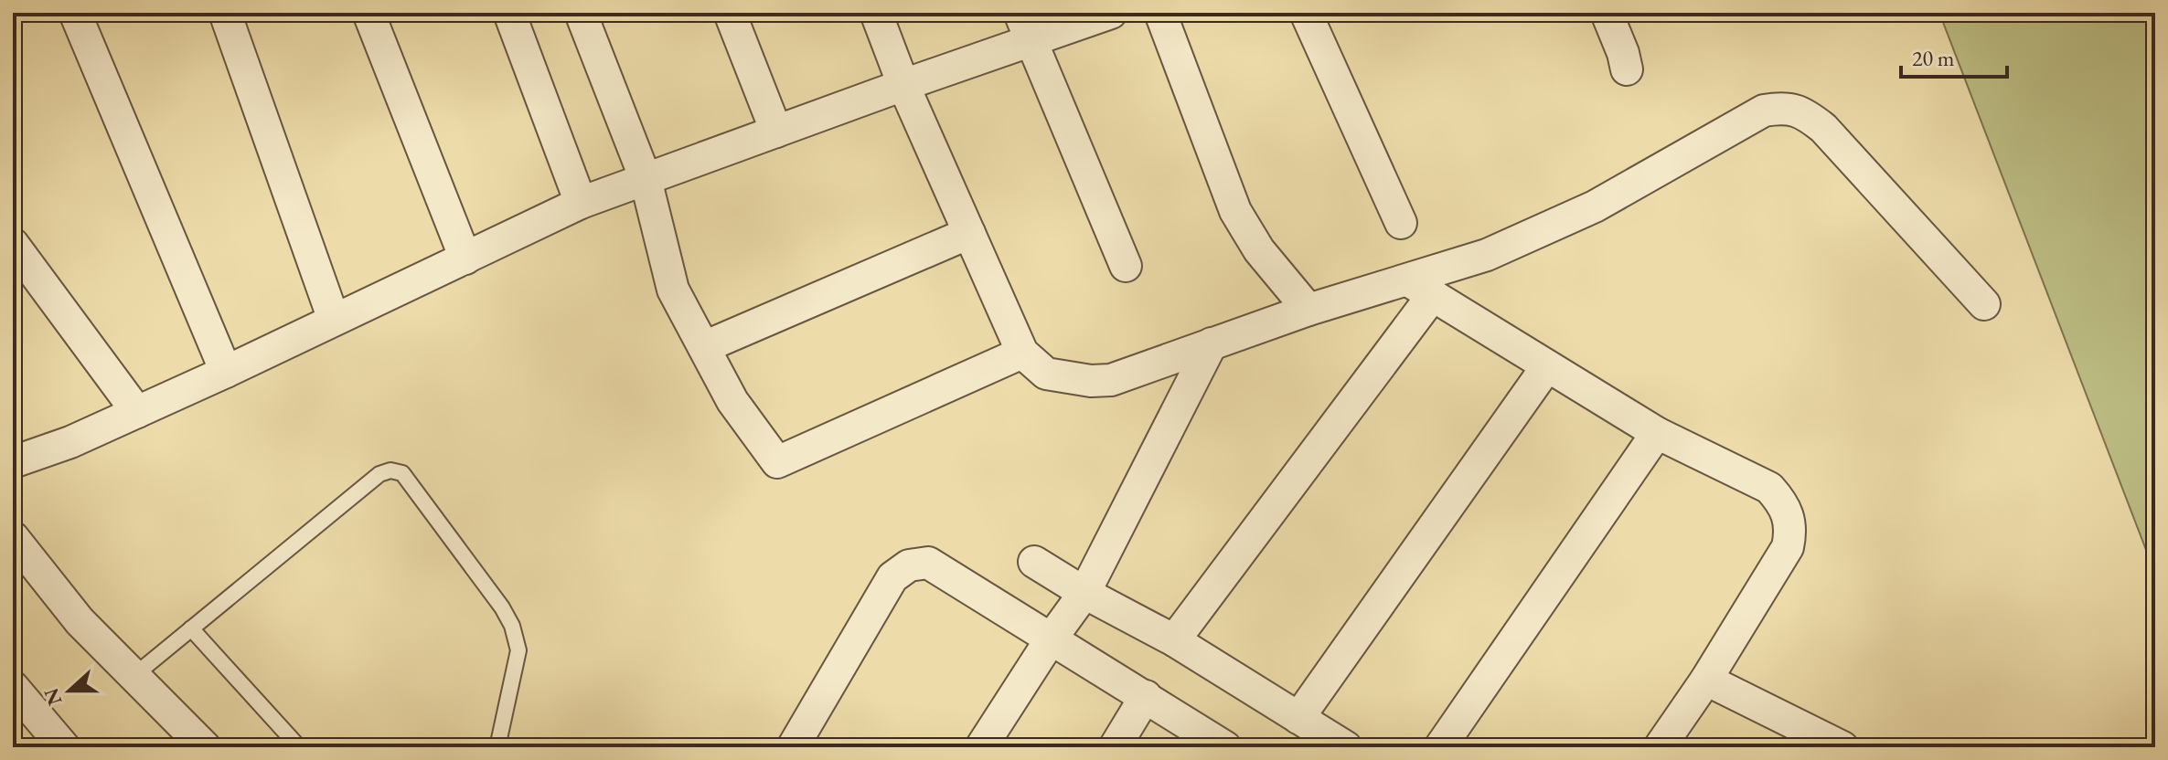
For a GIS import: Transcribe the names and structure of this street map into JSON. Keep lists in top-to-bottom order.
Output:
{
  "scale_bar": "20 m",
  "north": "left"
}
